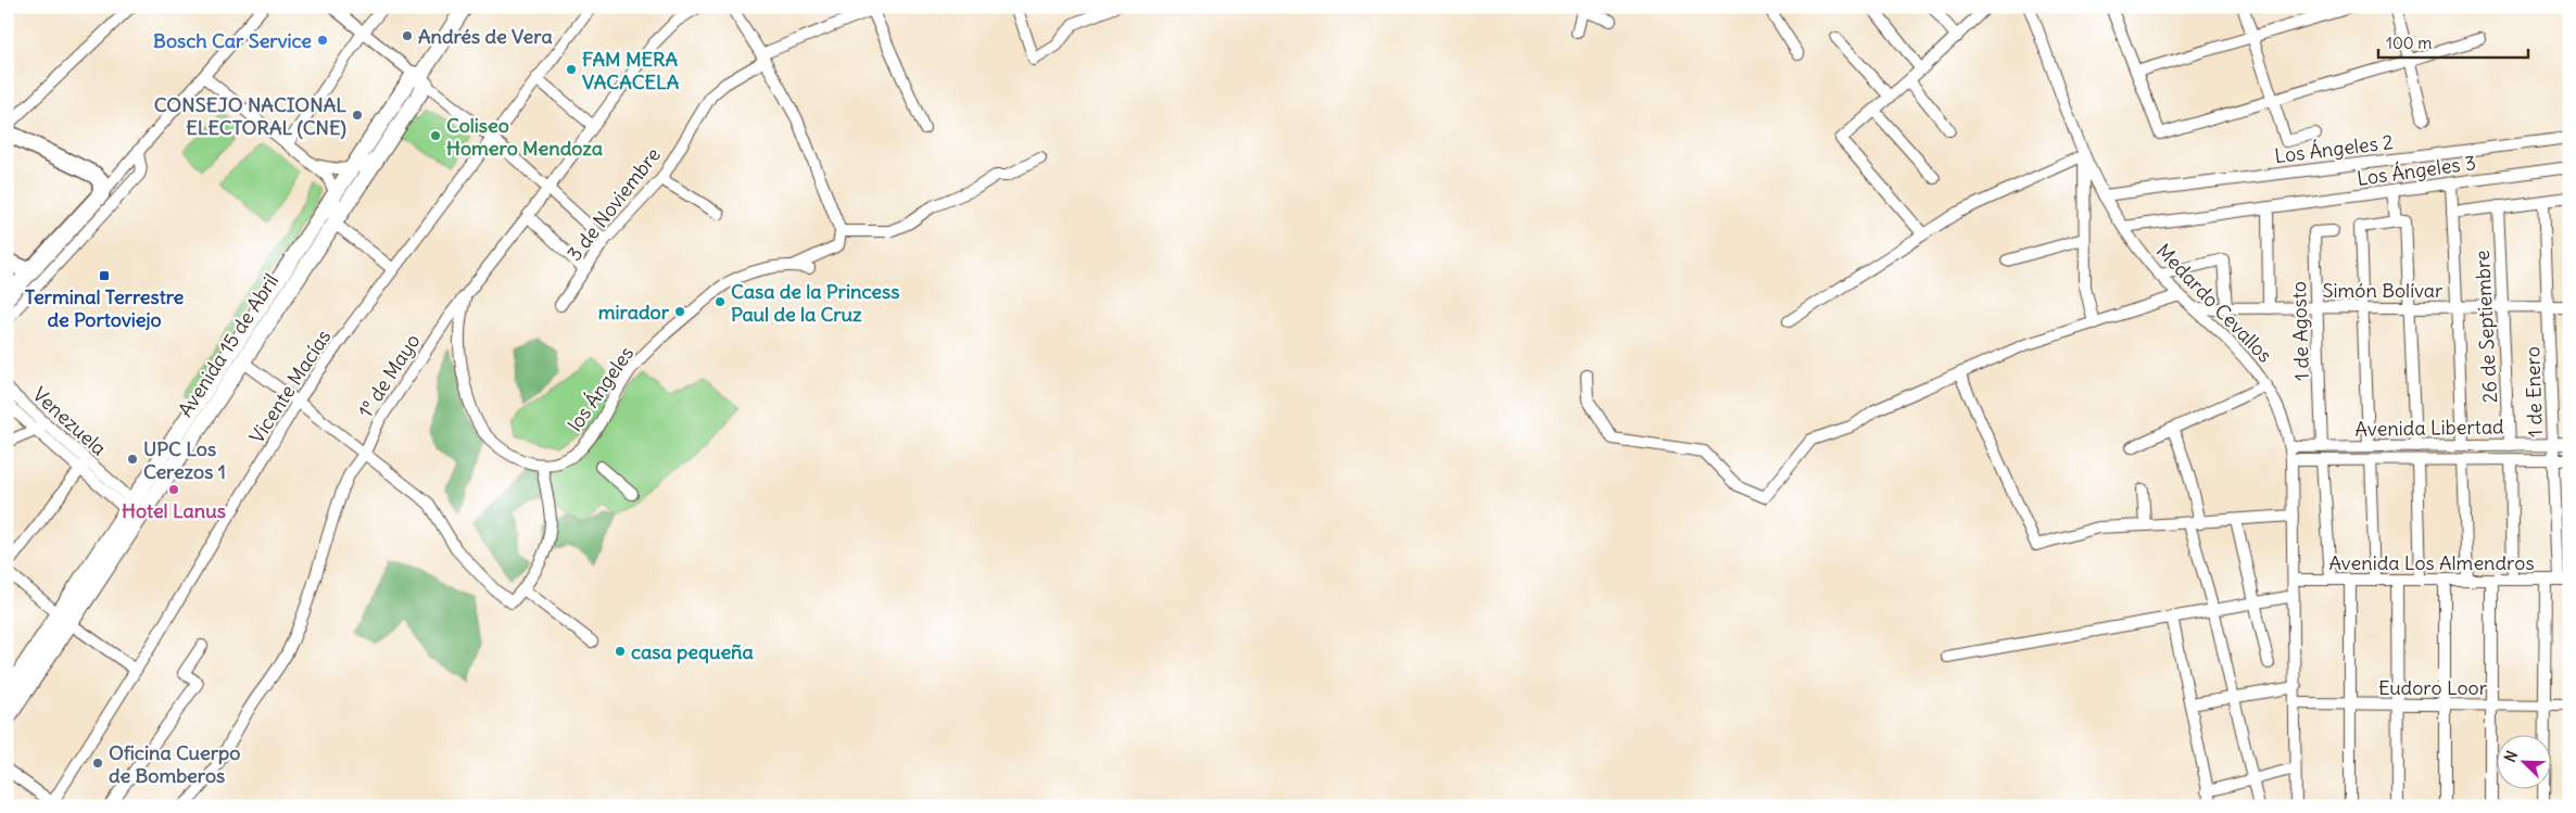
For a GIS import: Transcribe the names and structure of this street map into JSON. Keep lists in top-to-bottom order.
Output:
{
  "streets": {
    "main road": ["Avenida 15 de Abril"],
    "street": [
      "Los Ángeles 2",
      "Los Ángeles 3",
      "3 de Noviembre",
      "Simón Bolívar",
      "Medardo Cevallos",
      "26 de Septiembre",
      "1 de Agosto",
      "1º de Mayo",
      "Vicente Macías",
      "los Ángeles",
      "1 de Enero",
      "Venezuela",
      "Avenida Libertad",
      "Avenida Los Almendros",
      "Eudoro Loor"
    ]
  },
  "crossings": [
    ["Los Ángeles 2", "Medardo Cevallos"],
    ["Los Ángeles 3", "Medardo Cevallos"],
    ["Simón Bolívar", "Medardo Cevallos"],
    ["Simón Bolívar", "26 de Septiembre"],
    ["Simón Bolívar", "1 de Agosto"],
    ["Simón Bolívar", "1 de Enero"],
    ["Medardo Cevallos", "Avenida Libertad"],
    ["Medardo Cevallos", "Avenida Los Almendros"],
    ["Medardo Cevallos", "Eudoro Loor"],
    ["26 de Septiembre", "Avenida Libertad"],
    ["1 de Agosto", "Avenida Libertad"],
    ["Avenida 15 de Abril", "Venezuela"],
    ["1 de Enero", "Avenida Libertad"],
    ["1 de Enero", "Avenida Los Almendros"]
  ],
  "places": {
    "other": [
      "Andrés de Vera",
      "Bosch Car Service",
      "FAM MERA VACACELA",
      "CONSEJO NACIONAL ELECTORAL (CNE)",
      "Coliseo Homero Mendoza",
      "Casa de la Princess Paul de la Cruz",
      "mirador",
      "UPC Los Cerezos 1",
      "Hotel Lanus",
      "casa pequeña",
      "Oficina Cuerpo de Bomberos"
    ],
    "transit": ["Terminal Terrestre de Portoviejo"]
  },
  "scale_bar": "100 m",
  "north": "top left"
}
